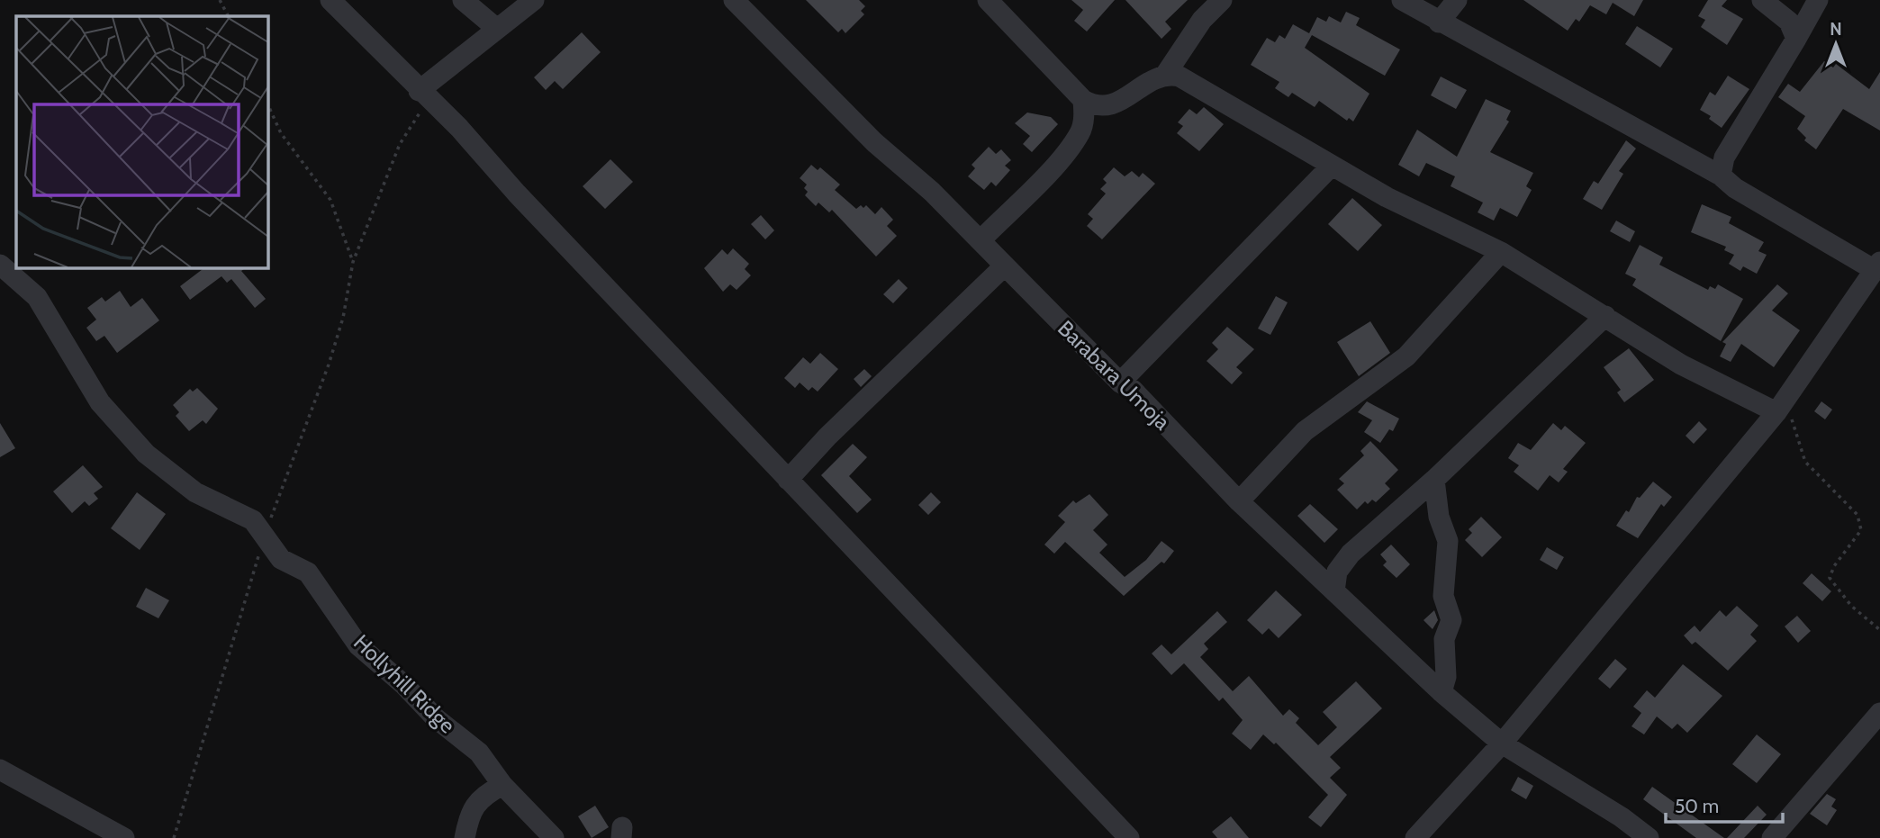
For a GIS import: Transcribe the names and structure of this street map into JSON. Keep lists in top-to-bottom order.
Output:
{
  "streets": {
    "street": ["Barabara Umoja", "Hollyhill Ridge"]
  },
  "scale_bar": "50 m",
  "north": "top"
}
